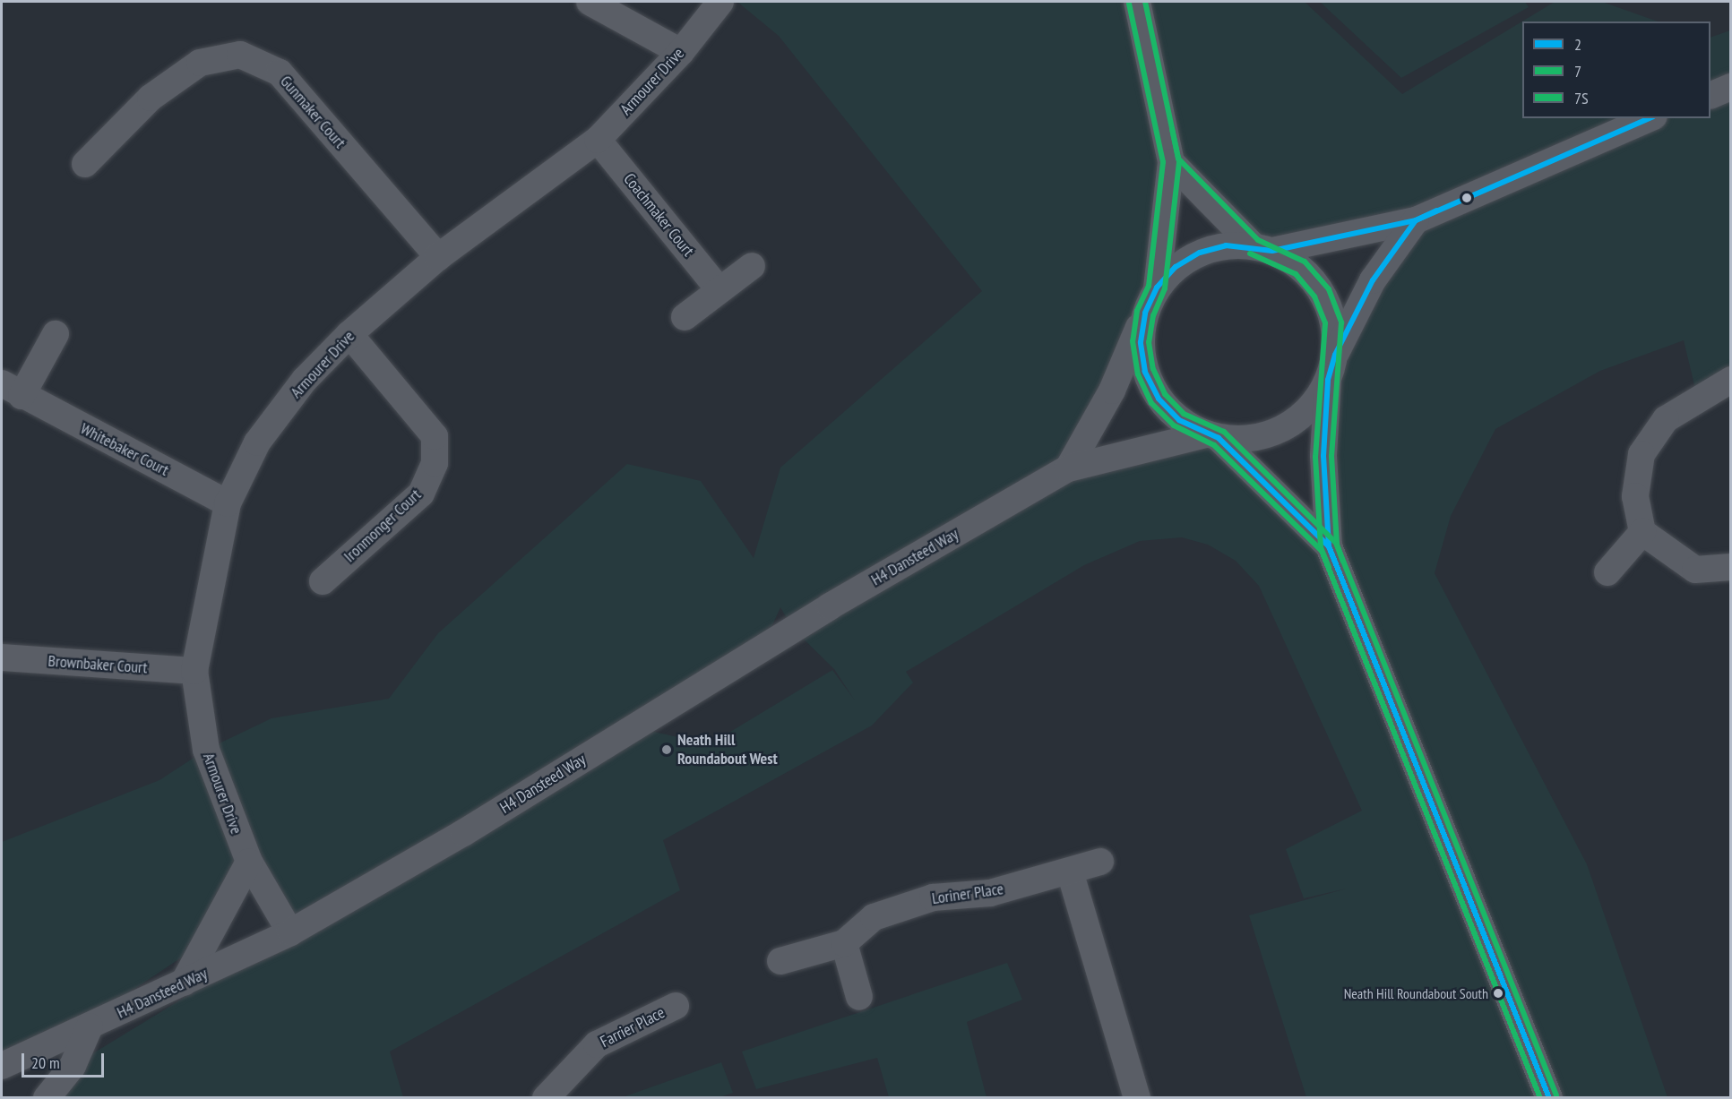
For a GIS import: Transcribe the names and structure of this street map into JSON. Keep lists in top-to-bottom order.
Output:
{
  "streets": {
    "street": [
      "Armourer Drive",
      "Gunmaker Court",
      "Coachmaker Court",
      "Whitebaker Court",
      "Ironmonger Court",
      "H4 Dansteed Way",
      "Brownbaker Court",
      "Loriner Place",
      "Farrier Place"
    ]
  },
  "crossings": [
    ["Armourer Drive", "Gunmaker Court"],
    ["Armourer Drive", "Coachmaker Court"],
    ["Armourer Drive", "Whitebaker Court"],
    ["Armourer Drive", "Ironmonger Court"],
    ["Armourer Drive", "H4 Dansteed Way"],
    ["Armourer Drive", "Brownbaker Court"]
  ],
  "places": ["Neath Hill Roundabout West", "Neath Hill Roundabout South"],
  "lines": ["transit line 7S", "transit line 7", "transit line 2"],
  "legend": ["2", "7", "7S"],
  "scale_bar": "20 m"
}
